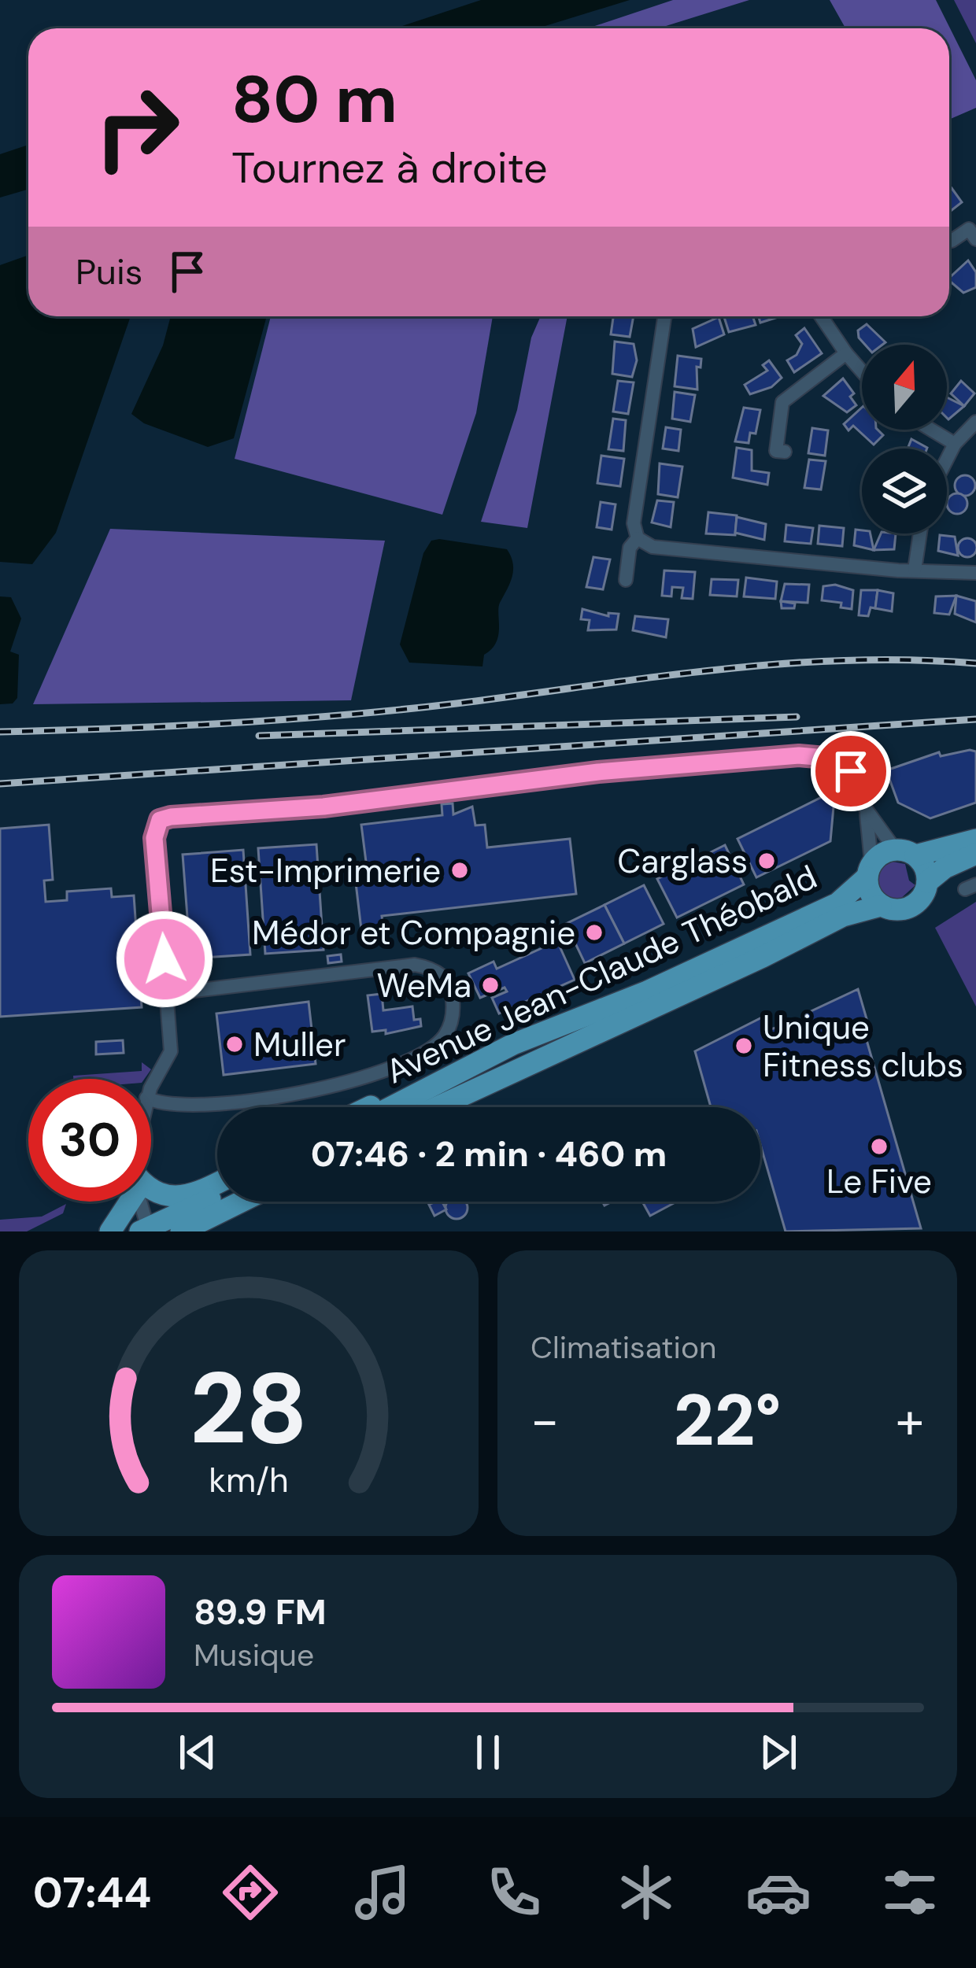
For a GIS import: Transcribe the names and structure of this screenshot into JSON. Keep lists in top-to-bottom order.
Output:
{
  "streets": {
    "main road": ["Avenue Jean-Claude Théobald"]
  },
  "places": [
    "Carglass",
    "Est-Imprimerie",
    "Médor et Compagnie",
    "WeMa",
    "Muller",
    "Unique Fitness clubs",
    "Le Five"
  ],
  "north": "top",
  "page": {
    "turn": ["80 m", "Tournez à droite"],
    "then": "Puis",
    "limit": "30",
    "trip": "07:46 · 2 min · 460 m",
    "tile": "Climatisation",
    "heat": ["−", "22°", "+"],
    "song": ["89.9 FM", "Musique"],
    "tabs": "07:44",
    "gauge": ["28", "km/h"]
  }
}
